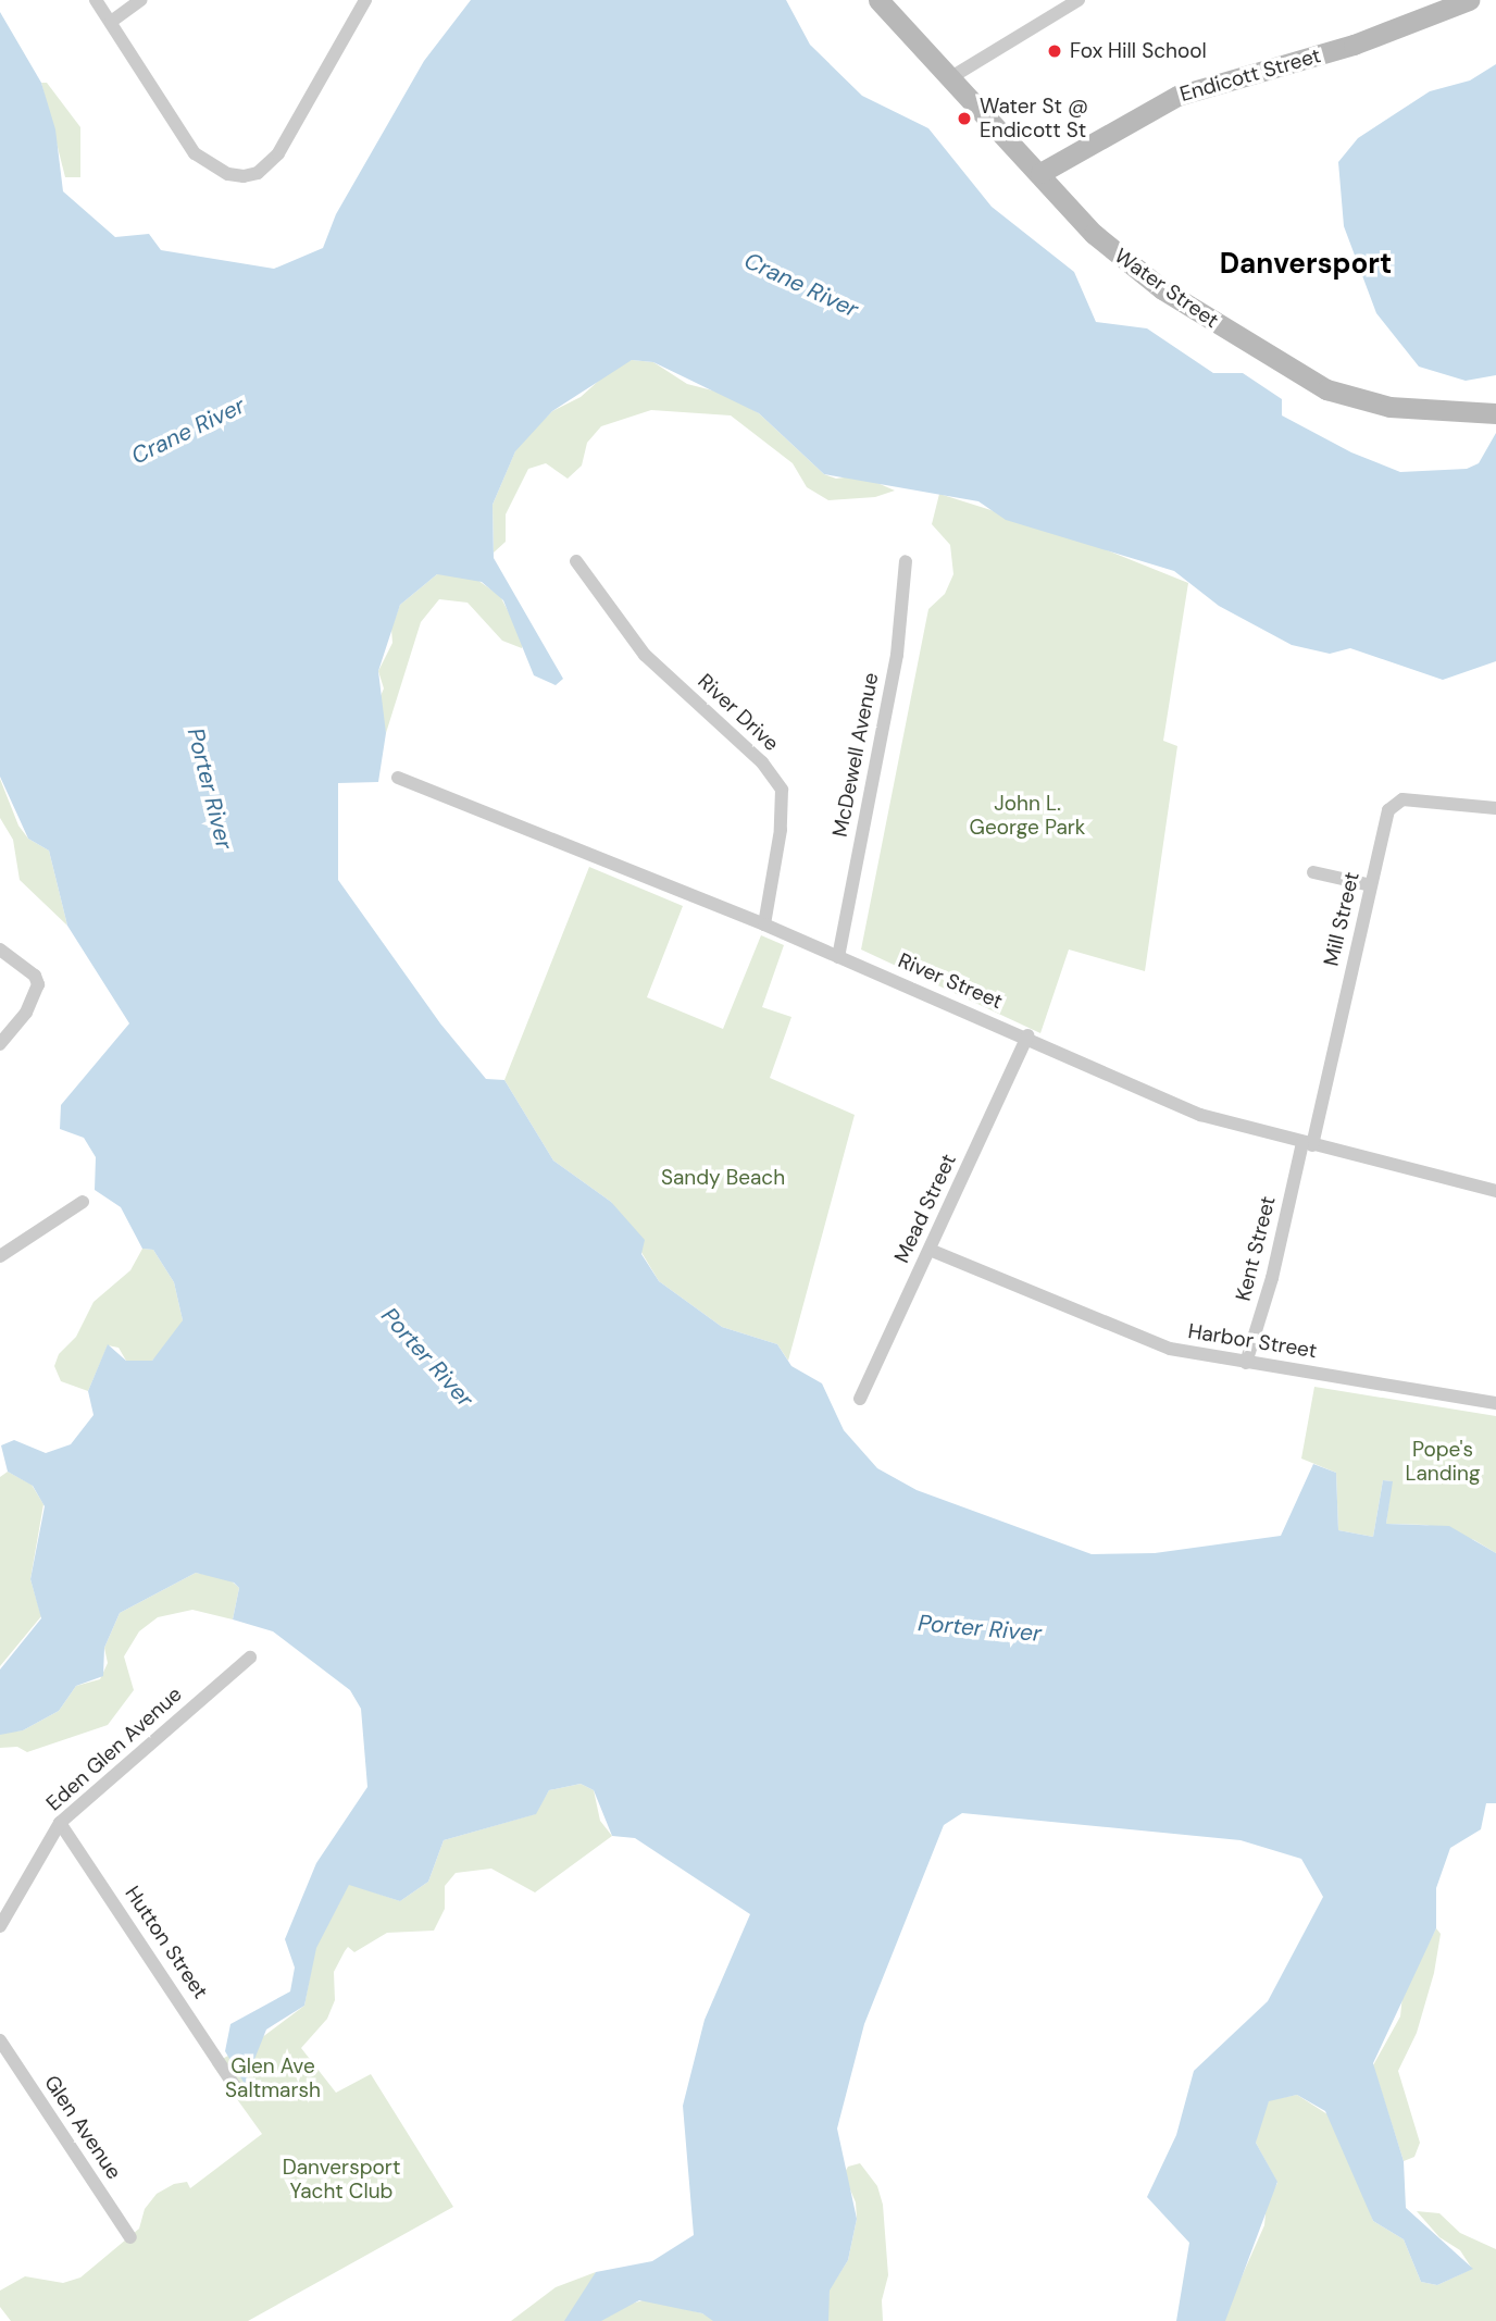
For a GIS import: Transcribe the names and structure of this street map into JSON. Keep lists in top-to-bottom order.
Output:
{
  "streets": {
    "main road": ["Endicott Street", "Water Street"],
    "street": [
      "River Drive",
      "McDewell Avenue",
      "Mill Street",
      "River Street",
      "Mead Street",
      "Kent Street",
      "Harbor Street",
      "Eden Glen Avenue",
      "Hutton Street",
      "Glen Avenue"
    ]
  },
  "crossings": [
    ["Endicott Street", "Water Street"],
    ["River Drive", "River Street"],
    ["McDewell Avenue", "River Street"],
    ["Mill Street", "River Street"],
    ["Mill Street", "Kent Street"],
    ["River Street", "Mead Street"],
    ["River Street", "Kent Street"],
    ["Mead Street", "Harbor Street"],
    ["Kent Street", "Harbor Street"],
    ["Eden Glen Avenue", "Hutton Street"]
  ],
  "districts": ["Danversport"],
  "water": ["Crane River", "Porter River"],
  "parks": [
    "John L. George Park",
    "Sandy Beach",
    "Pope's Landing",
    "Glen Ave Saltmarsh",
    "Danversport Yacht Club"
  ],
  "places": ["Fox Hill School", "Water St @ Endicott St"]
}
